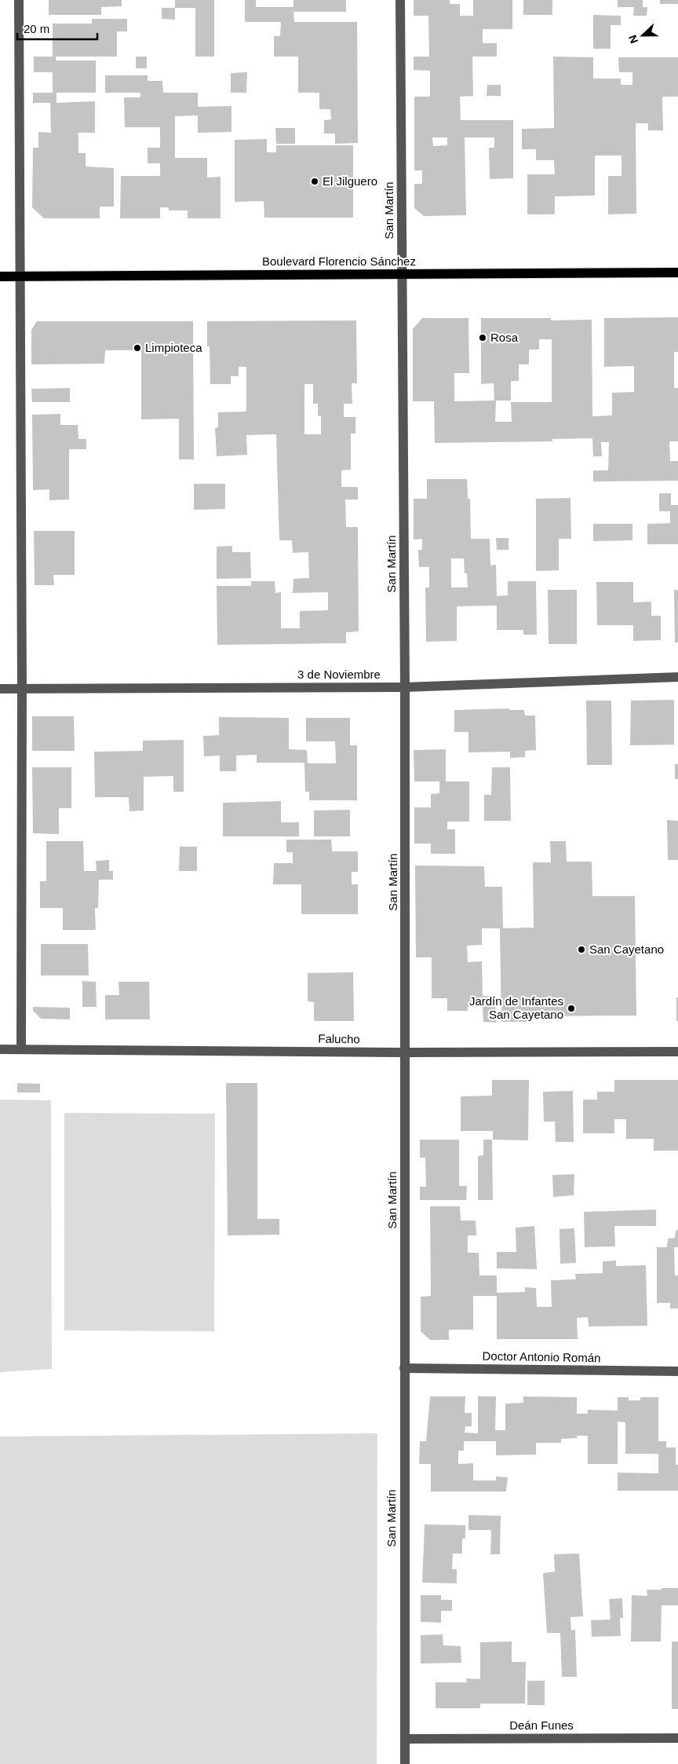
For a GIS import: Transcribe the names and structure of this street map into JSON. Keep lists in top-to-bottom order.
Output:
{
  "streets": {
    "main road": ["Boulevard Florencio Sánchez"],
    "street": [
      "San Martín",
      "3 de Noviembre",
      "Falucho",
      "Doctor Antonio Román",
      "Deán Funes"
    ]
  },
  "crossings": [
    ["San Martín", "Boulevard Florencio Sánchez"],
    ["San Martín", "3 de Noviembre"],
    ["San Martín", "Falucho"],
    ["San Martín", "Doctor Antonio Román"],
    ["San Martín", "Deán Funes"]
  ],
  "places": [
    "El Jilguero",
    "Rosa",
    "Limpioteca",
    "San Cayetano",
    "Jardín de Infantes San Cayetano"
  ],
  "scale_bar": "20 m",
  "north": "left"
}
